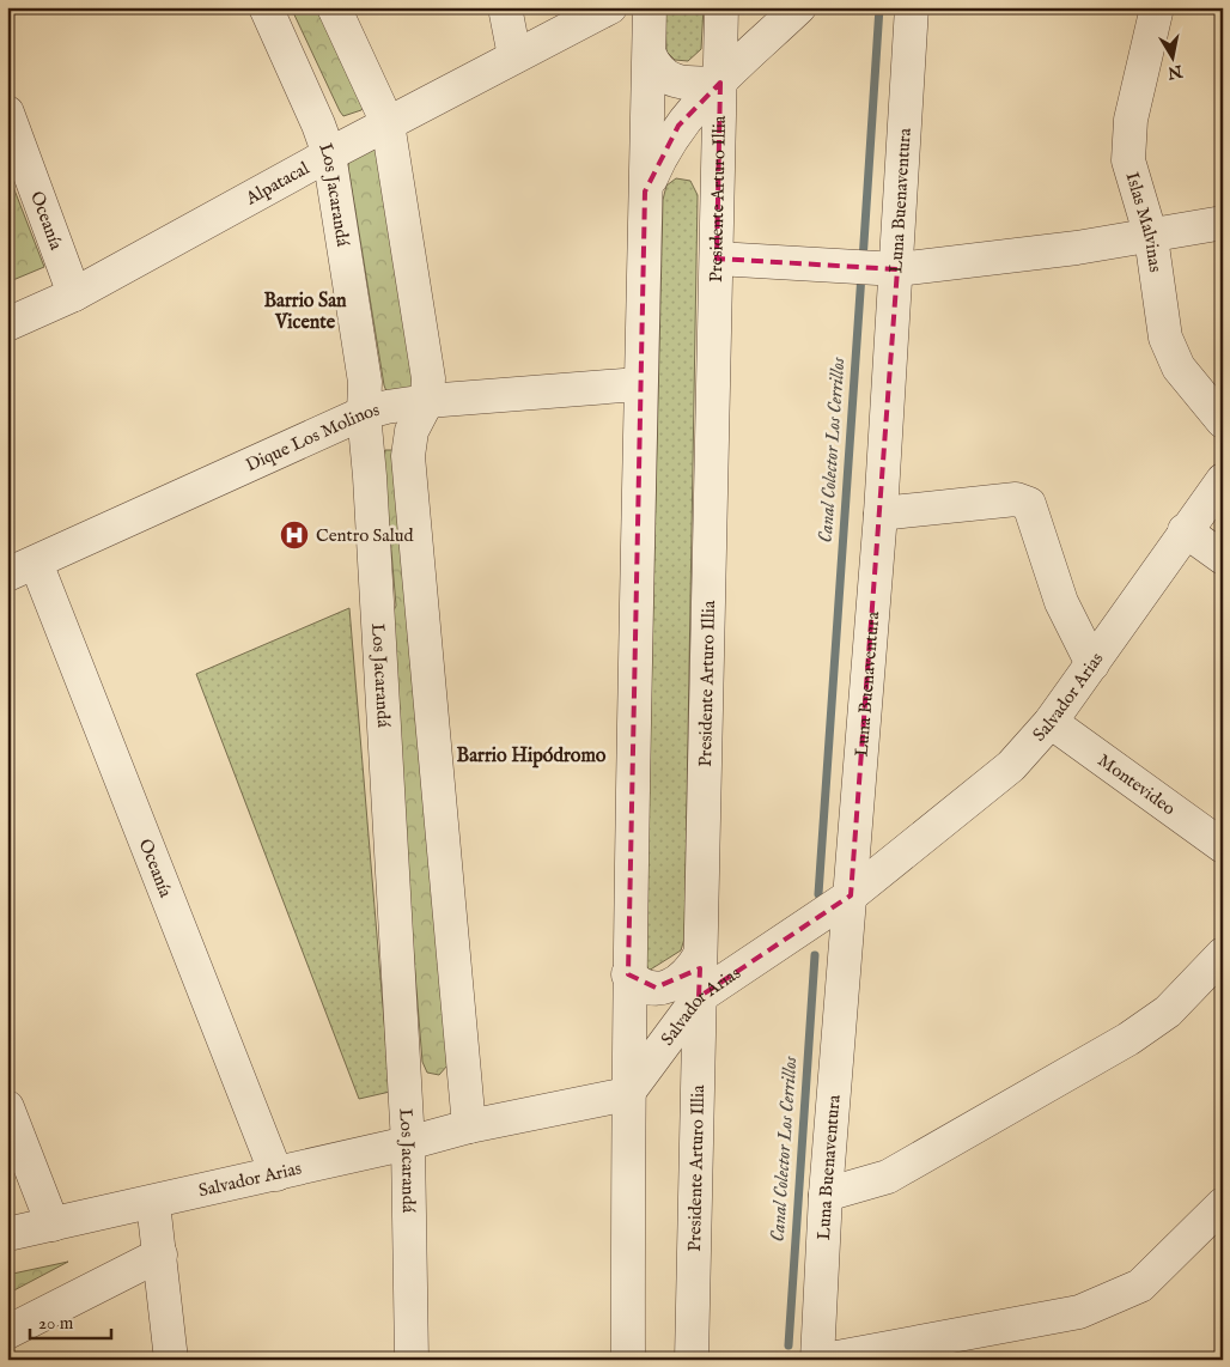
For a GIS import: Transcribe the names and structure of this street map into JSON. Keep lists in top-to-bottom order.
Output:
{
  "streets": {
    "street": [
      "Alpatacal",
      "Los Jacarandá",
      "Presidente Arturo Illia",
      "Luna Buenaventura",
      "Oceanía",
      "Islas Malvinas",
      "Dique Los Molinos",
      "Salvador Arias",
      "Montevideo"
    ]
  },
  "crossings": [
    ["Alpatacal", "Los Jacarandá"],
    ["Alpatacal", "Oceanía"],
    ["Los Jacarandá", "Dique Los Molinos"],
    ["Los Jacarandá", "Salvador Arias"],
    ["Presidente Arturo Illia", "Salvador Arias"],
    ["Luna Buenaventura", "Salvador Arias"],
    ["Oceanía", "Dique Los Molinos"],
    ["Oceanía", "Salvador Arias"],
    ["Salvador Arias", "Montevideo"]
  ],
  "districts": ["Barrio San Vicente", "Barrio Hipódromo"],
  "water": ["Canal Colector Los Cerrillos"],
  "places": {
    "hospital": ["Centro Salud"]
  },
  "scale_bar": "20 m",
  "north": "bottom"
}
